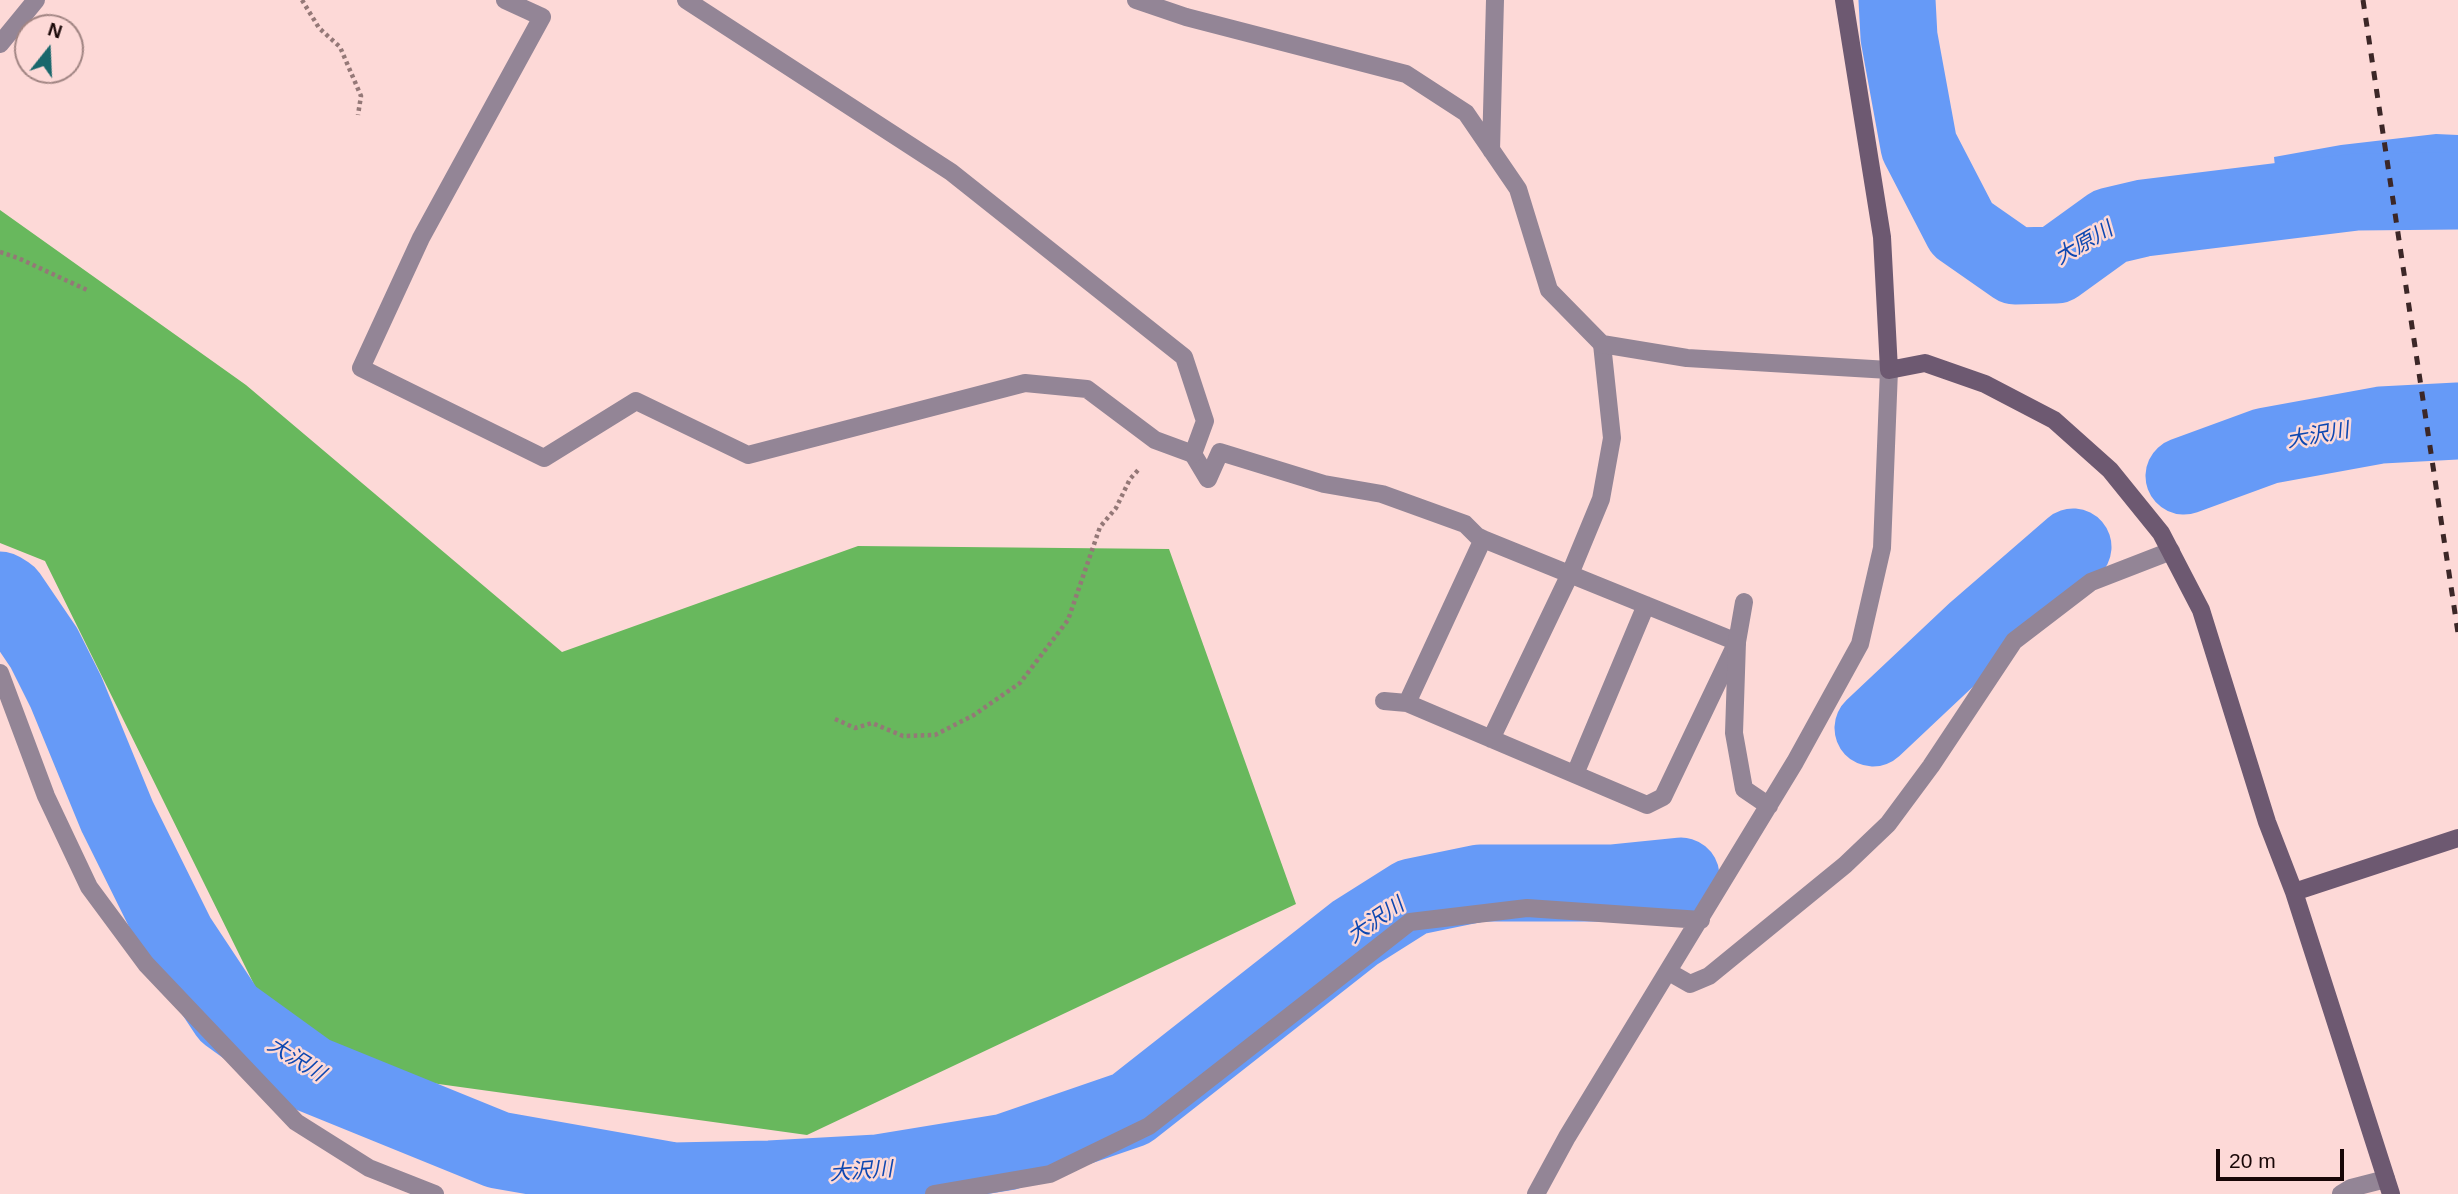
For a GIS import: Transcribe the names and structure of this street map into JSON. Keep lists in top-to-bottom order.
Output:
{
  "water": ["大原川", "大沢川"],
  "scale_bar": "20 m",
  "north": "top"
}
